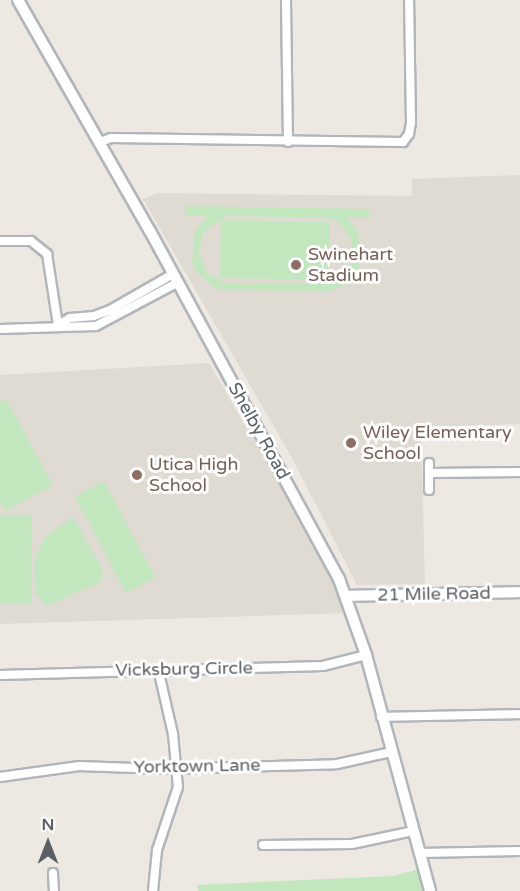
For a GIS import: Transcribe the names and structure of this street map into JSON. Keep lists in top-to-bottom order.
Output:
{
  "streets": {
    "street": [
      "Shelby Road",
      "21 Mile Road",
      "Vicksburg Circle",
      "Yorktown Lane"
    ]
  },
  "crossings": [
    ["Shelby Road", "21 Mile Road"],
    ["Shelby Road", "Vicksburg Circle"],
    ["Shelby Road", "Yorktown Lane"]
  ],
  "places": ["Swinehart Stadium", "Wiley Elementary School", "Utica High School"],
  "north": "top"
}
